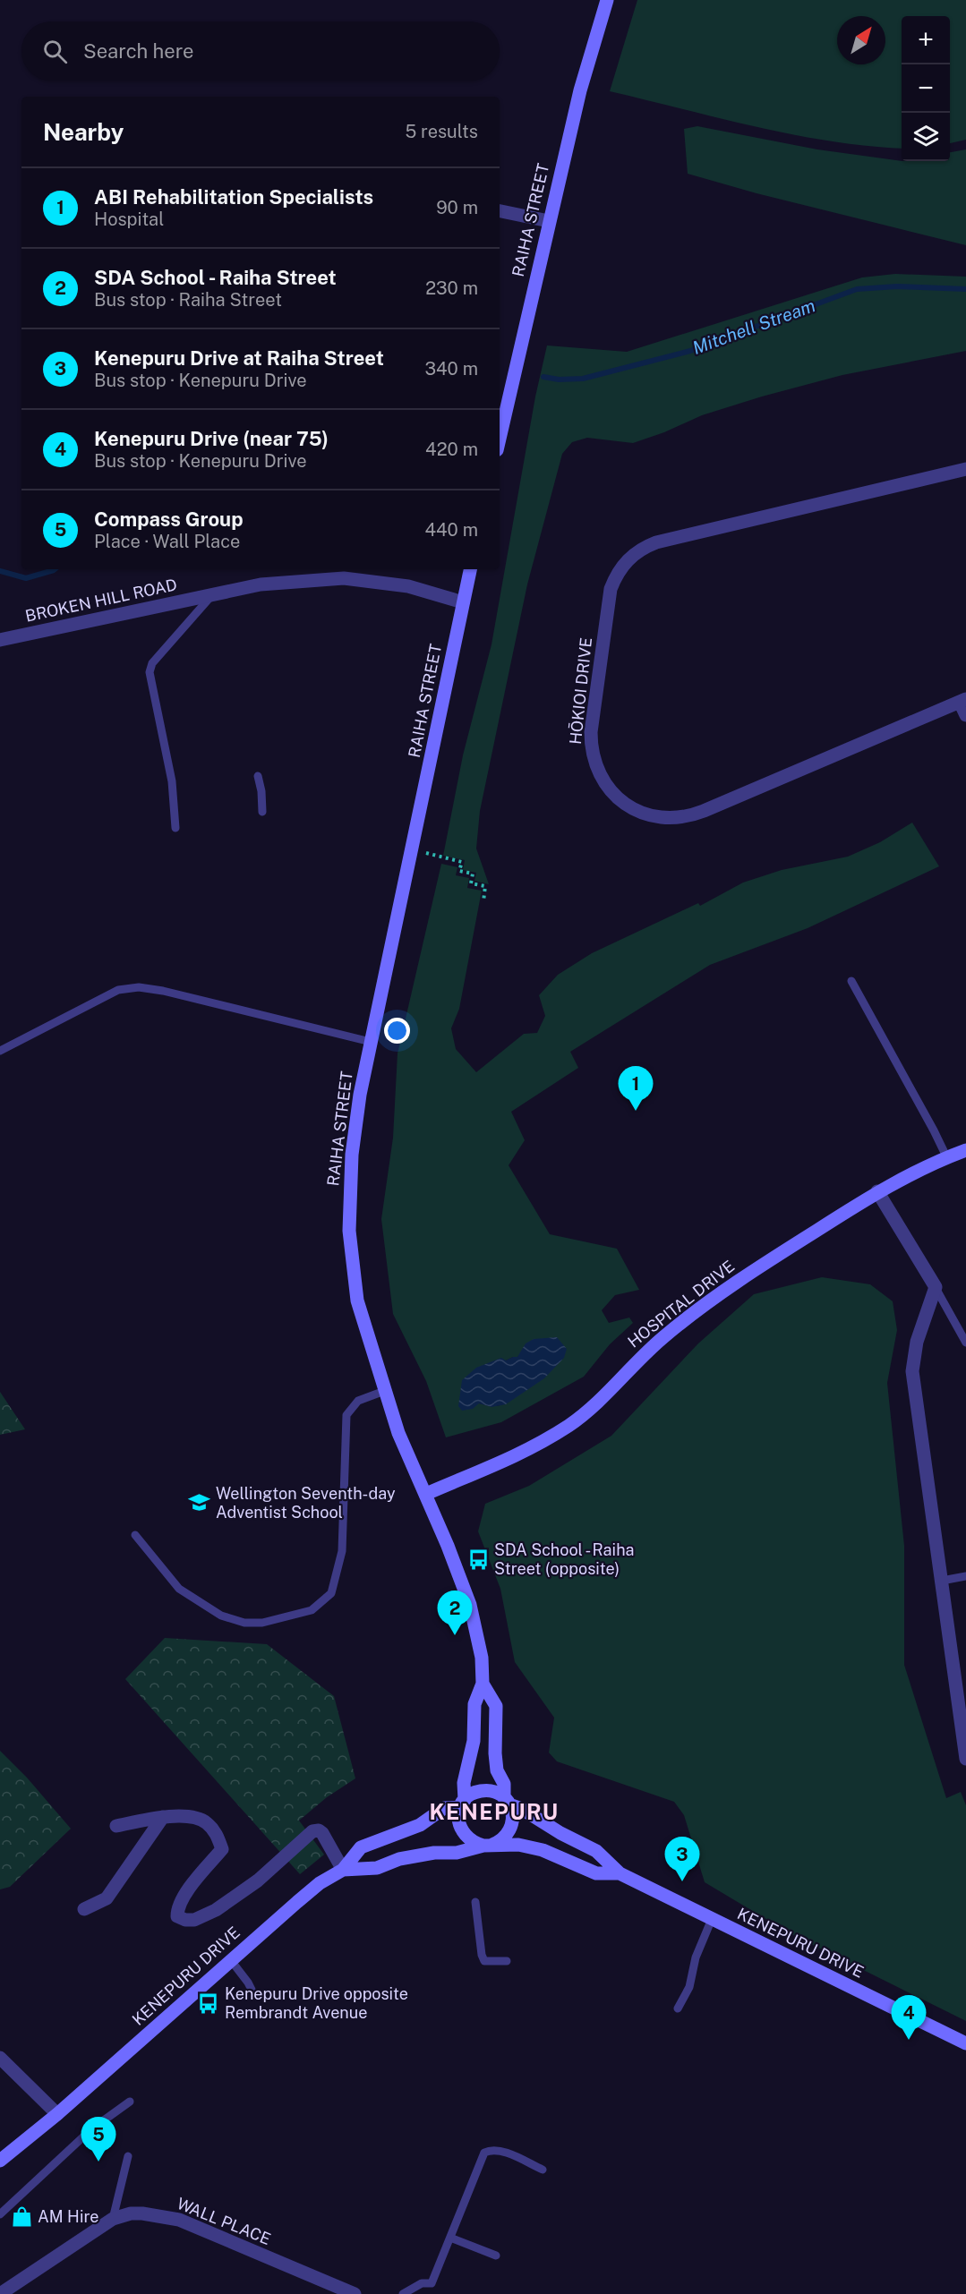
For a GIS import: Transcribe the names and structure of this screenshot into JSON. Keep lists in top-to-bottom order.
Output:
{
  "streets": {
    "main road": ["RAIHA STREET", "HOSPITAL DRIVE", "KENEPURU DRIVE"],
    "street": ["BROKEN HILL ROAD", "HŌKIOI DRIVE", "WALL PLACE"]
  },
  "crossings": [
    ["RAIHA STREET", "BROKEN HILL ROAD"],
    ["RAIHA STREET", "HOSPITAL DRIVE"],
    ["RAIHA STREET", "KENEPURU DRIVE"]
  ],
  "districts": ["KENEPURU"],
  "water": ["Mitchell Stream"],
  "places": {
    "school or university": ["Wellington Seventh-day Adventist School"],
    "bus stop": ["SDA School - Raiha Street (opposite)", "Kenepuru Drive opposite Rembrandt Avenue"],
    "shop": ["AM Hire"]
  },
  "north": "top right",
  "page": {
    "map_buttons": ["+", "−"],
    "search": "Search here",
    "heading": ["Nearby", "5 results"],
    "list": [
      {
        "mark": "1",
        "name": "ABI Rehabilitation Specialists",
        "note": "Hospital",
        "value": "90 m"
      },
      {
        "mark": "2",
        "name": "SDA School - Raiha Street",
        "note": "Bus stop · Raiha Street",
        "value": "230 m"
      },
      {
        "mark": "3",
        "name": "Kenepuru Drive at Raiha Street",
        "note": "Bus stop · Kenepuru Drive",
        "value": "340 m"
      },
      {
        "mark": "4",
        "name": "Kenepuru Drive (near 75)",
        "note": "Bus stop · Kenepuru Drive",
        "value": "420 m"
      },
      {
        "mark": "5",
        "name": "Compass Group",
        "note": "Place · Wall Place",
        "value": "440 m"
      }
    ],
    "pins": [
      "1",
      "2",
      "3",
      "4",
      "5"
    ]
  }
}
